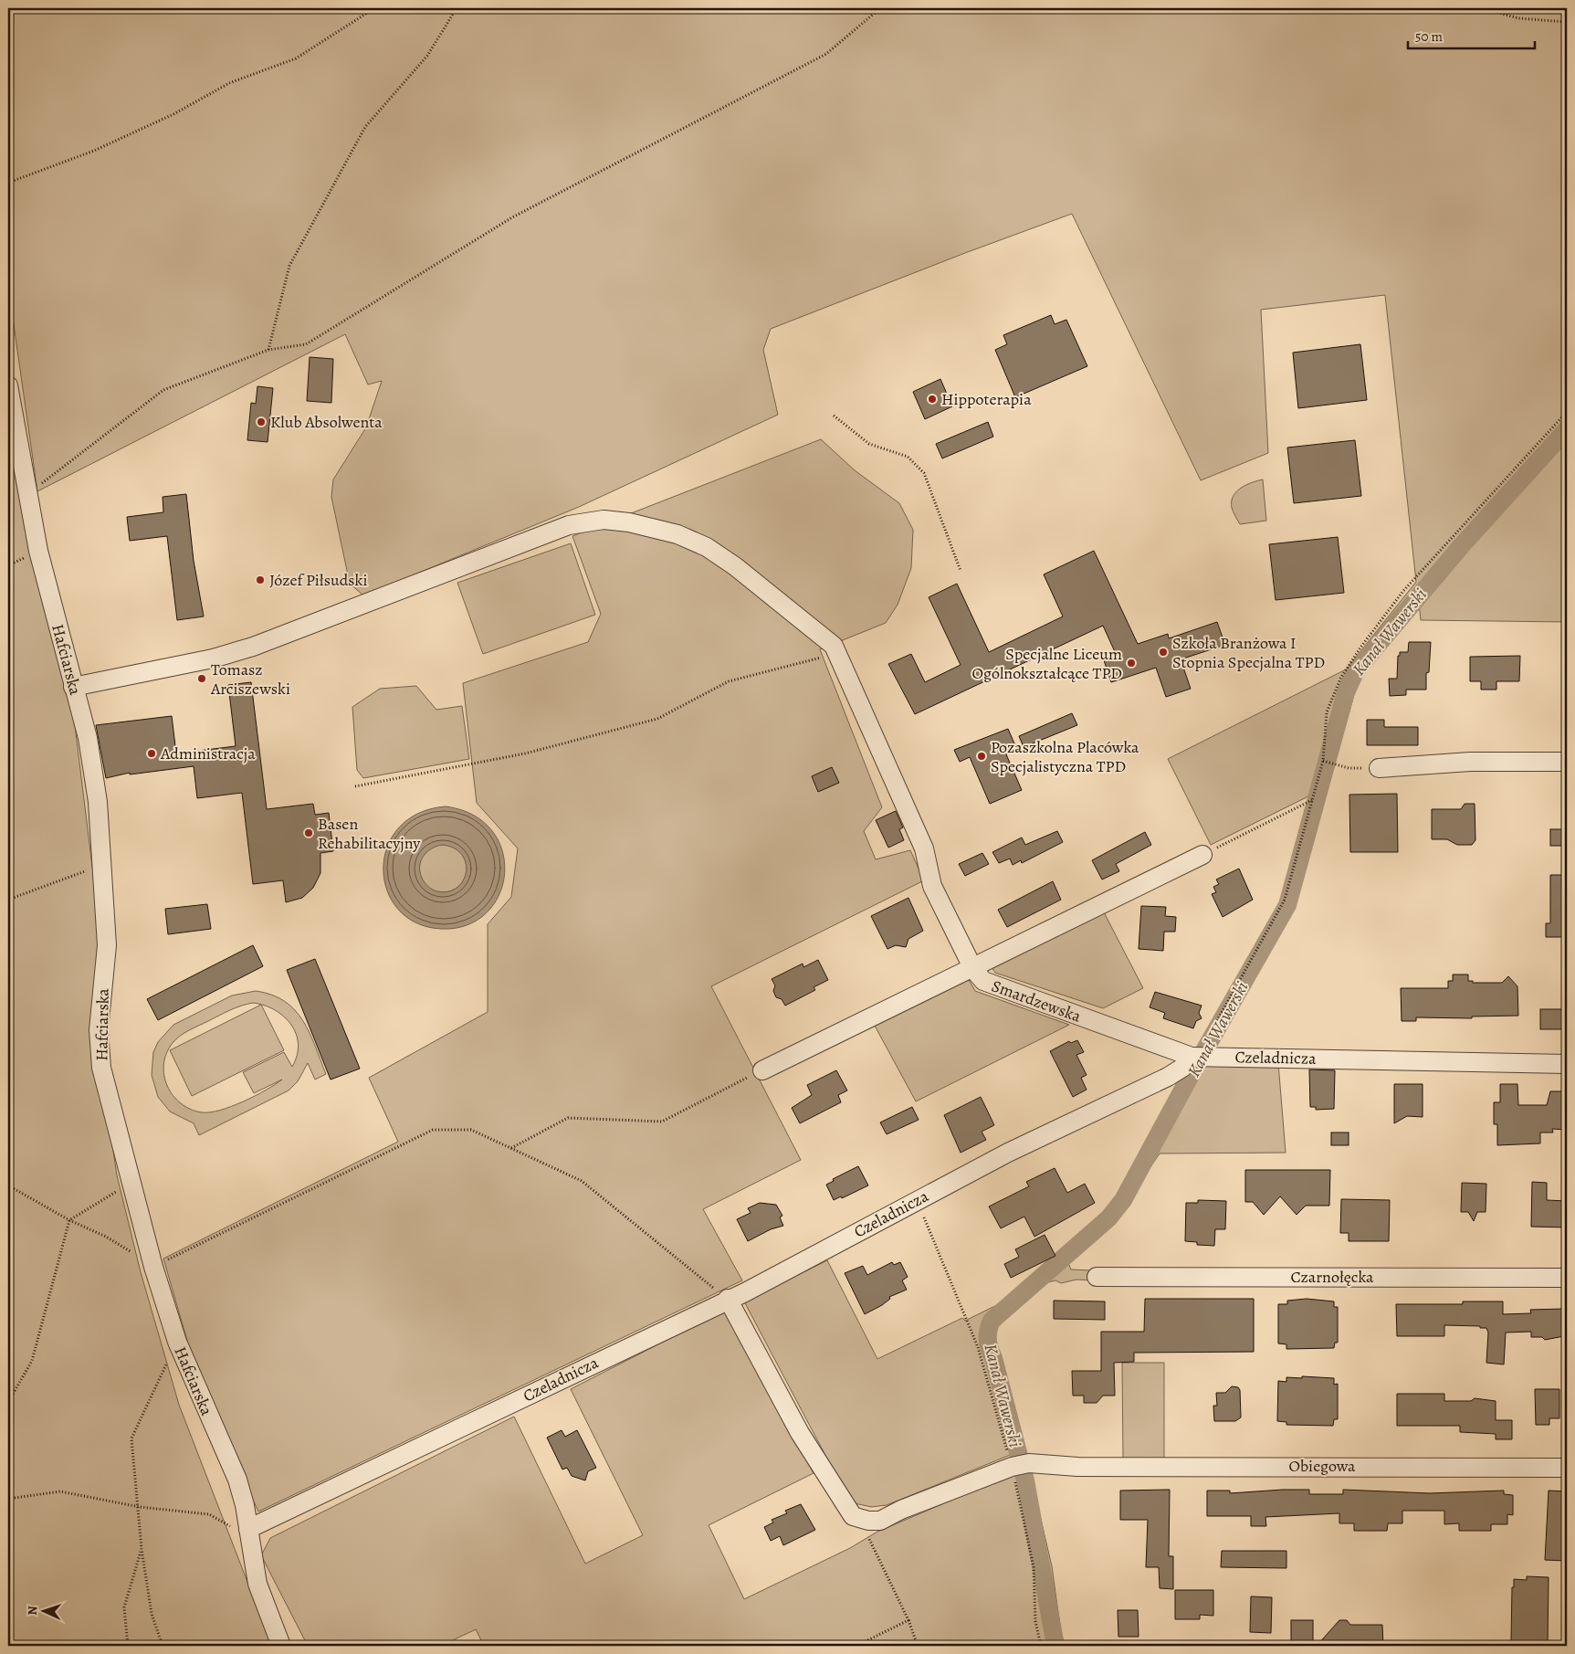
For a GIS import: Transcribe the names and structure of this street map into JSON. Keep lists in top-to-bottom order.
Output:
{
  "streets": {
    "street": [
      "Hafciarska",
      "Smardzewska",
      "Czeladnicza",
      "Czarnołęcka",
      "Obiegowa"
    ]
  },
  "crossings": [
    ["Hafciarska", "Smardzewska"],
    ["Hafciarska", "Czeladnicza"],
    ["Smardzewska", "Czeladnicza"]
  ],
  "water": ["Kanał Wawerski"],
  "places": [
    "Hippoterapia",
    "Klub Absolwenta",
    "Józef Piłsudski",
    "Szkoła Branżowa I Stopnia Specjalna TPD",
    "Specjalne Liceum Ogólnokształcące TPD",
    "Tomasz Arciszewski",
    "Administracja",
    "Pozaszkolna Placówka Specjalistyczna TPD",
    "Basen Rehabilitacyjny"
  ],
  "scale_bar": "50 m",
  "north": "left"
}
